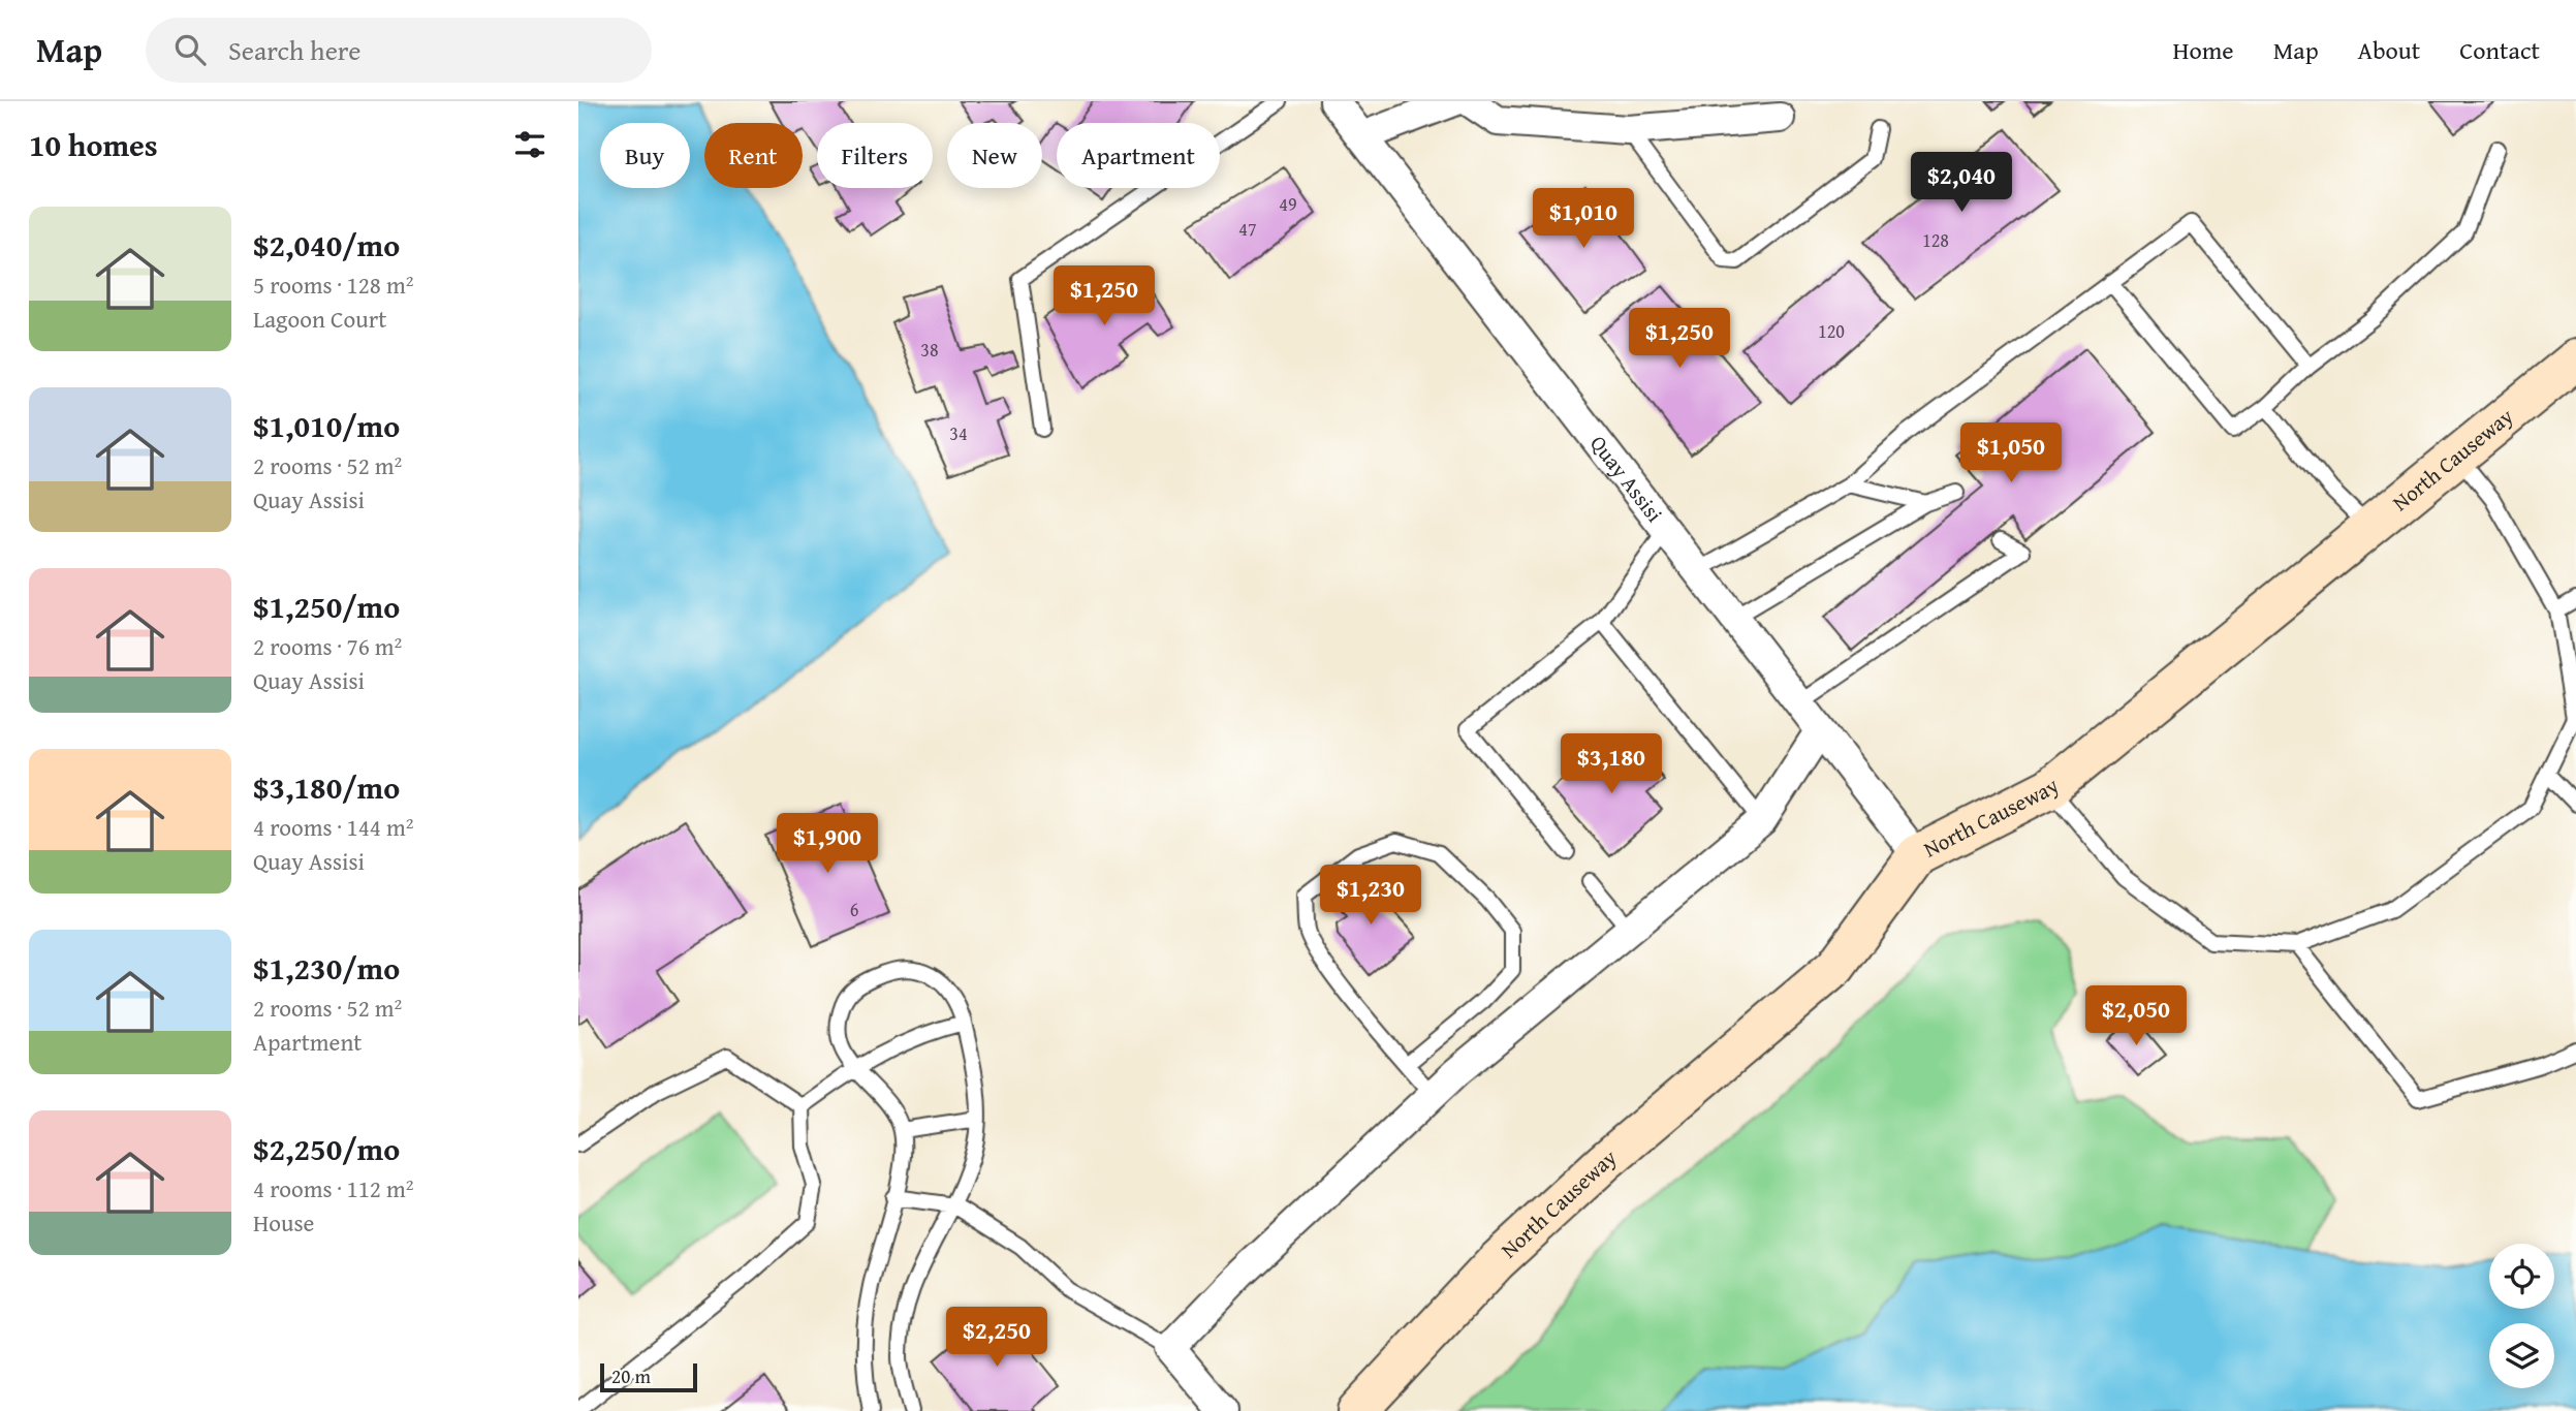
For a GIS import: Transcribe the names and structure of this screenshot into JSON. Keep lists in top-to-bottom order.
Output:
{
  "streets": {
    "main road": ["North Causeway"],
    "street": ["Quay Assisi"]
  },
  "crossings": [
    ["North Causeway", "Quay Assisi"]
  ],
  "house_numbers": [
    "49",
    "47",
    "128",
    "120",
    "38",
    "34",
    "6"
  ],
  "scale_bar": "20 m",
  "page": {
    "header": "Map",
    "search": "Search here",
    "nav": [
      "Home",
      "Map",
      "About",
      "Contact"
    ],
    "heading": "10 homes",
    "chip": [
      "Buy",
      "Rent",
      "Filters",
      "New",
      "Apartment"
    ],
    "price": [
      "$2,040",
      "$1,010",
      "$1,250",
      "$1,250",
      "$1,050",
      "$3,180",
      "$1,900",
      "$1,230",
      "$2,050",
      "$2,250"
    ],
    "list": [
      {
        "name": "$2,040/mo",
        "note": "5 rooms · 128 m² · Lagoon Court"
      },
      {
        "name": "$1,010/mo",
        "note": "2 rooms · 52 m² · Quay Assisi"
      },
      {
        "name": "$1,250/mo",
        "note": "2 rooms · 76 m² · Quay Assisi"
      },
      {
        "name": "$3,180/mo",
        "note": "4 rooms · 144 m² · Quay Assisi"
      },
      {
        "name": "$1,230/mo",
        "note": "2 rooms · 52 m² · Apartment"
      },
      {
        "name": "$2,250/mo",
        "note": "4 rooms · 112 m² · House"
      }
    ],
    "scale": "20 m"
  }
}
